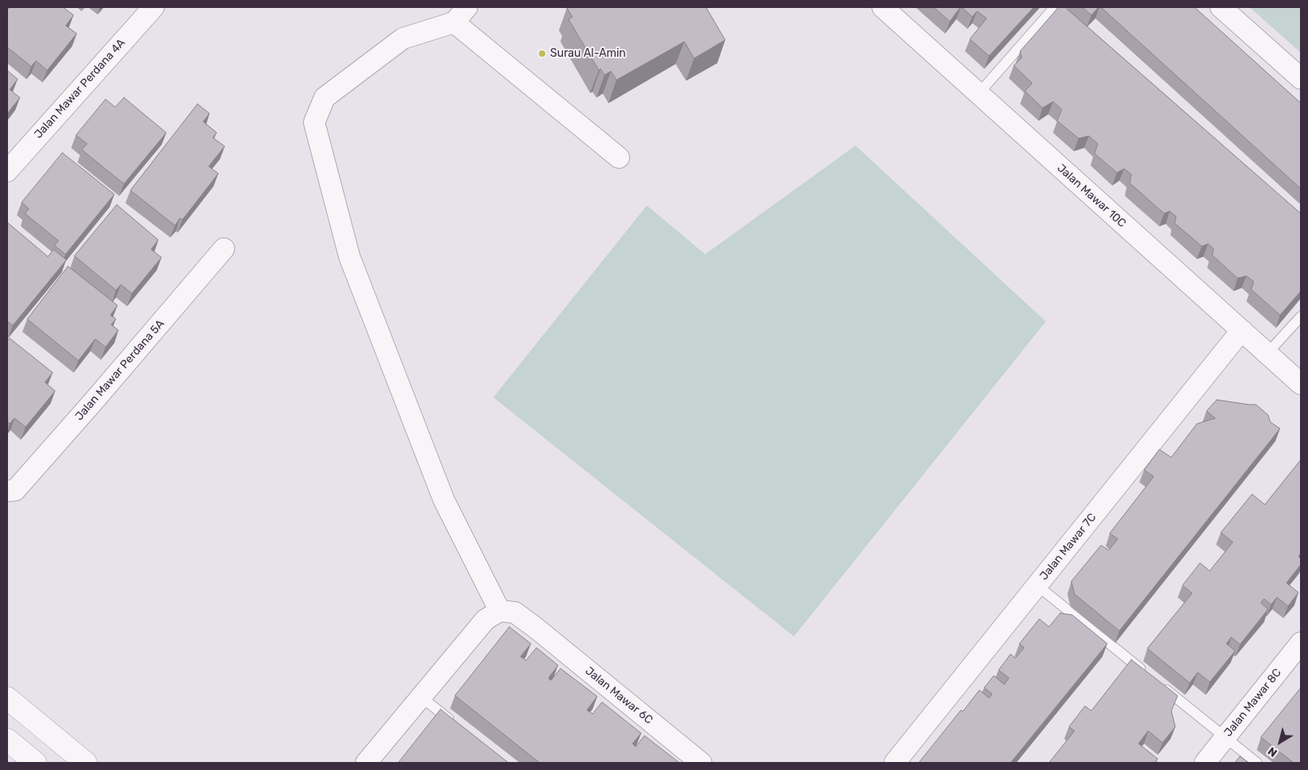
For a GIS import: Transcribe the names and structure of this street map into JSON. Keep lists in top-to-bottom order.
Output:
{
  "streets": {
    "street": [
      "Jalan Mawar Perdana 4A",
      "Jalan Mawar 10C",
      "Jalan Mawar Perdana 5A",
      "Jalan Mawar 7C",
      "Jalan Mawar 6C",
      "Jalan Mawar 8C"
    ]
  },
  "crossings": [
    ["Jalan Mawar 10C", "Jalan Mawar 7C"]
  ],
  "places": ["Surau Al-Amin"],
  "north": "bottom left"
}
